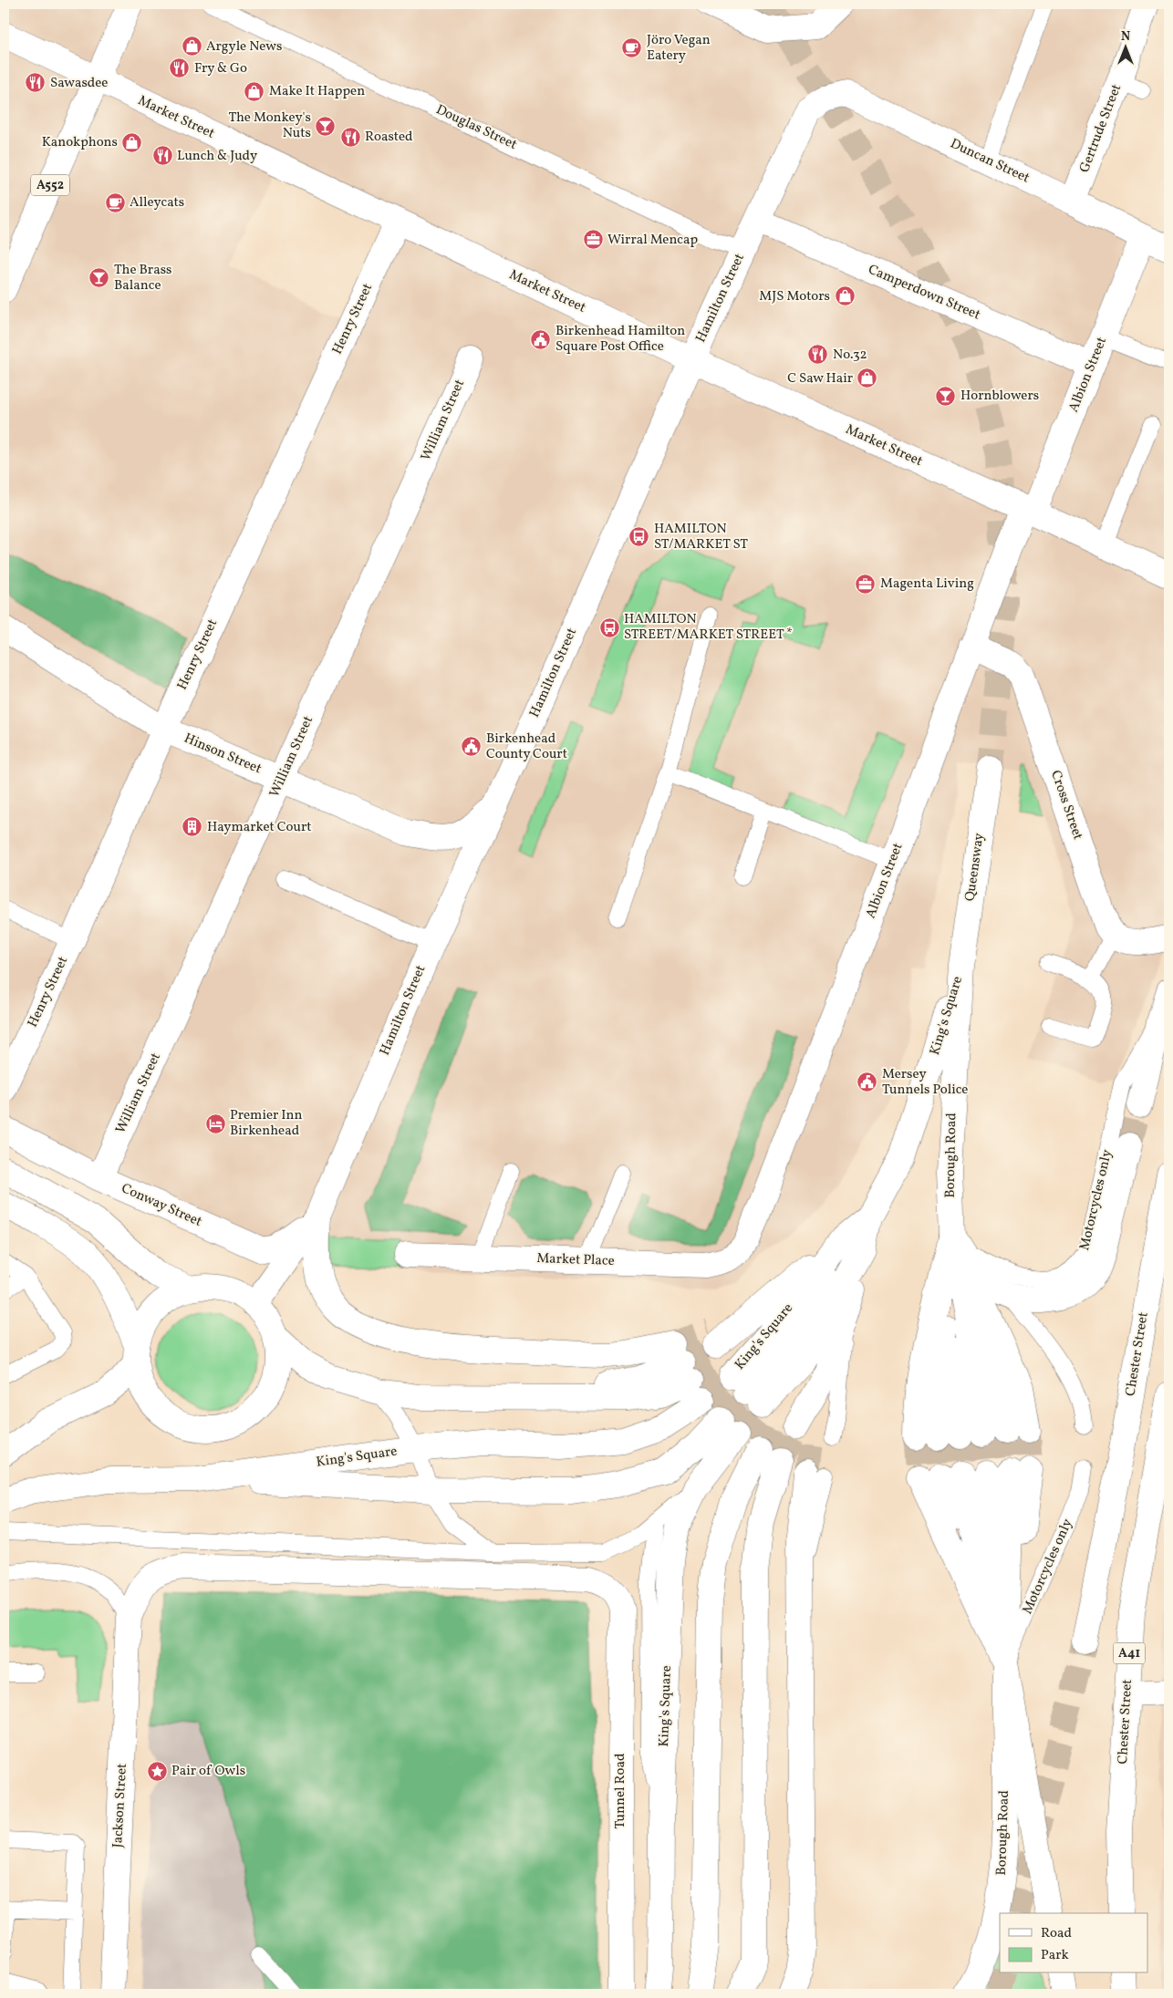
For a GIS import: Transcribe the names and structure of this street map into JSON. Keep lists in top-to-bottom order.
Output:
{
  "streets": {
    "main road": [
      "Market Street",
      "Gertrude Street",
      "Duncan Street",
      "A552",
      "Camperdown Street",
      "Hamilton Street",
      "Henry Street",
      "Albion Street",
      "William Street",
      "Hinson Street",
      "Cross Street",
      "Queensway",
      "King's Square",
      "Borough Road",
      "Conway Street",
      "Market Place",
      "Chester Street",
      "A41",
      "Tunnel Road",
      "Jackson Street"
    ],
    "lane": ["Douglas Street", "Motorcycles only"]
  },
  "crossings": [
    ["Market Street", "A552"],
    ["Market Street", "Hamilton Street"],
    ["Market Street", "Henry Street"],
    ["Market Street", "Albion Street"],
    ["Douglas Street", "Hamilton Street"],
    ["Gertrude Street", "Duncan Street"],
    ["Duncan Street", "Hamilton Street"],
    ["Duncan Street", "Albion Street"],
    ["Camperdown Street", "Hamilton Street"],
    ["Camperdown Street", "Albion Street"],
    ["Hamilton Street", "Hinson Street"],
    ["Hamilton Street", "Conway Street"],
    ["Henry Street", "Hinson Street"],
    ["Albion Street", "Cross Street"],
    ["Albion Street", "Market Place"],
    ["William Street", "Hinson Street"],
    ["William Street", "Conway Street"],
    ["Queensway", "King's Square"],
    ["Queensway", "Borough Road"],
    ["King's Square", "Borough Road"],
    ["Borough Road", "Motorcycles only"],
    ["Tunnel Road", "Jackson Street"]
  ],
  "places": {
    "shop": [
      "Argyle News",
      "Make It Happen",
      "Kanokphons",
      "MJS Motors",
      "C Saw Hair"
    ],
    "cafe": ["Jöro Vegan Eatery", "Alleycats"],
    "restaurant": [
      "Fry & Go",
      "Sawasdee",
      "Roasted",
      "Lunch & Judy",
      "No.32"
    ],
    "bar": ["The Monkey's Nuts", "The Brass Balance", "Hornblowers"],
    "office": ["Wirral Mencap", "Magenta Living"],
    "public building": ["Birkenhead Hamilton Square Post Office", "Birkenhead County Court", "Mersey Tunnels Police"],
    "bus stop": ["HAMILTON ST/MARKET ST", "HAMILTON STREET/MARKET STREET *"],
    "building": ["Haymarket Court"],
    "hotel": ["Premier Inn Birkenhead"],
    "place": ["Pair of Owls"]
  },
  "legend": ["Road", "Park"],
  "north": "top"
}
